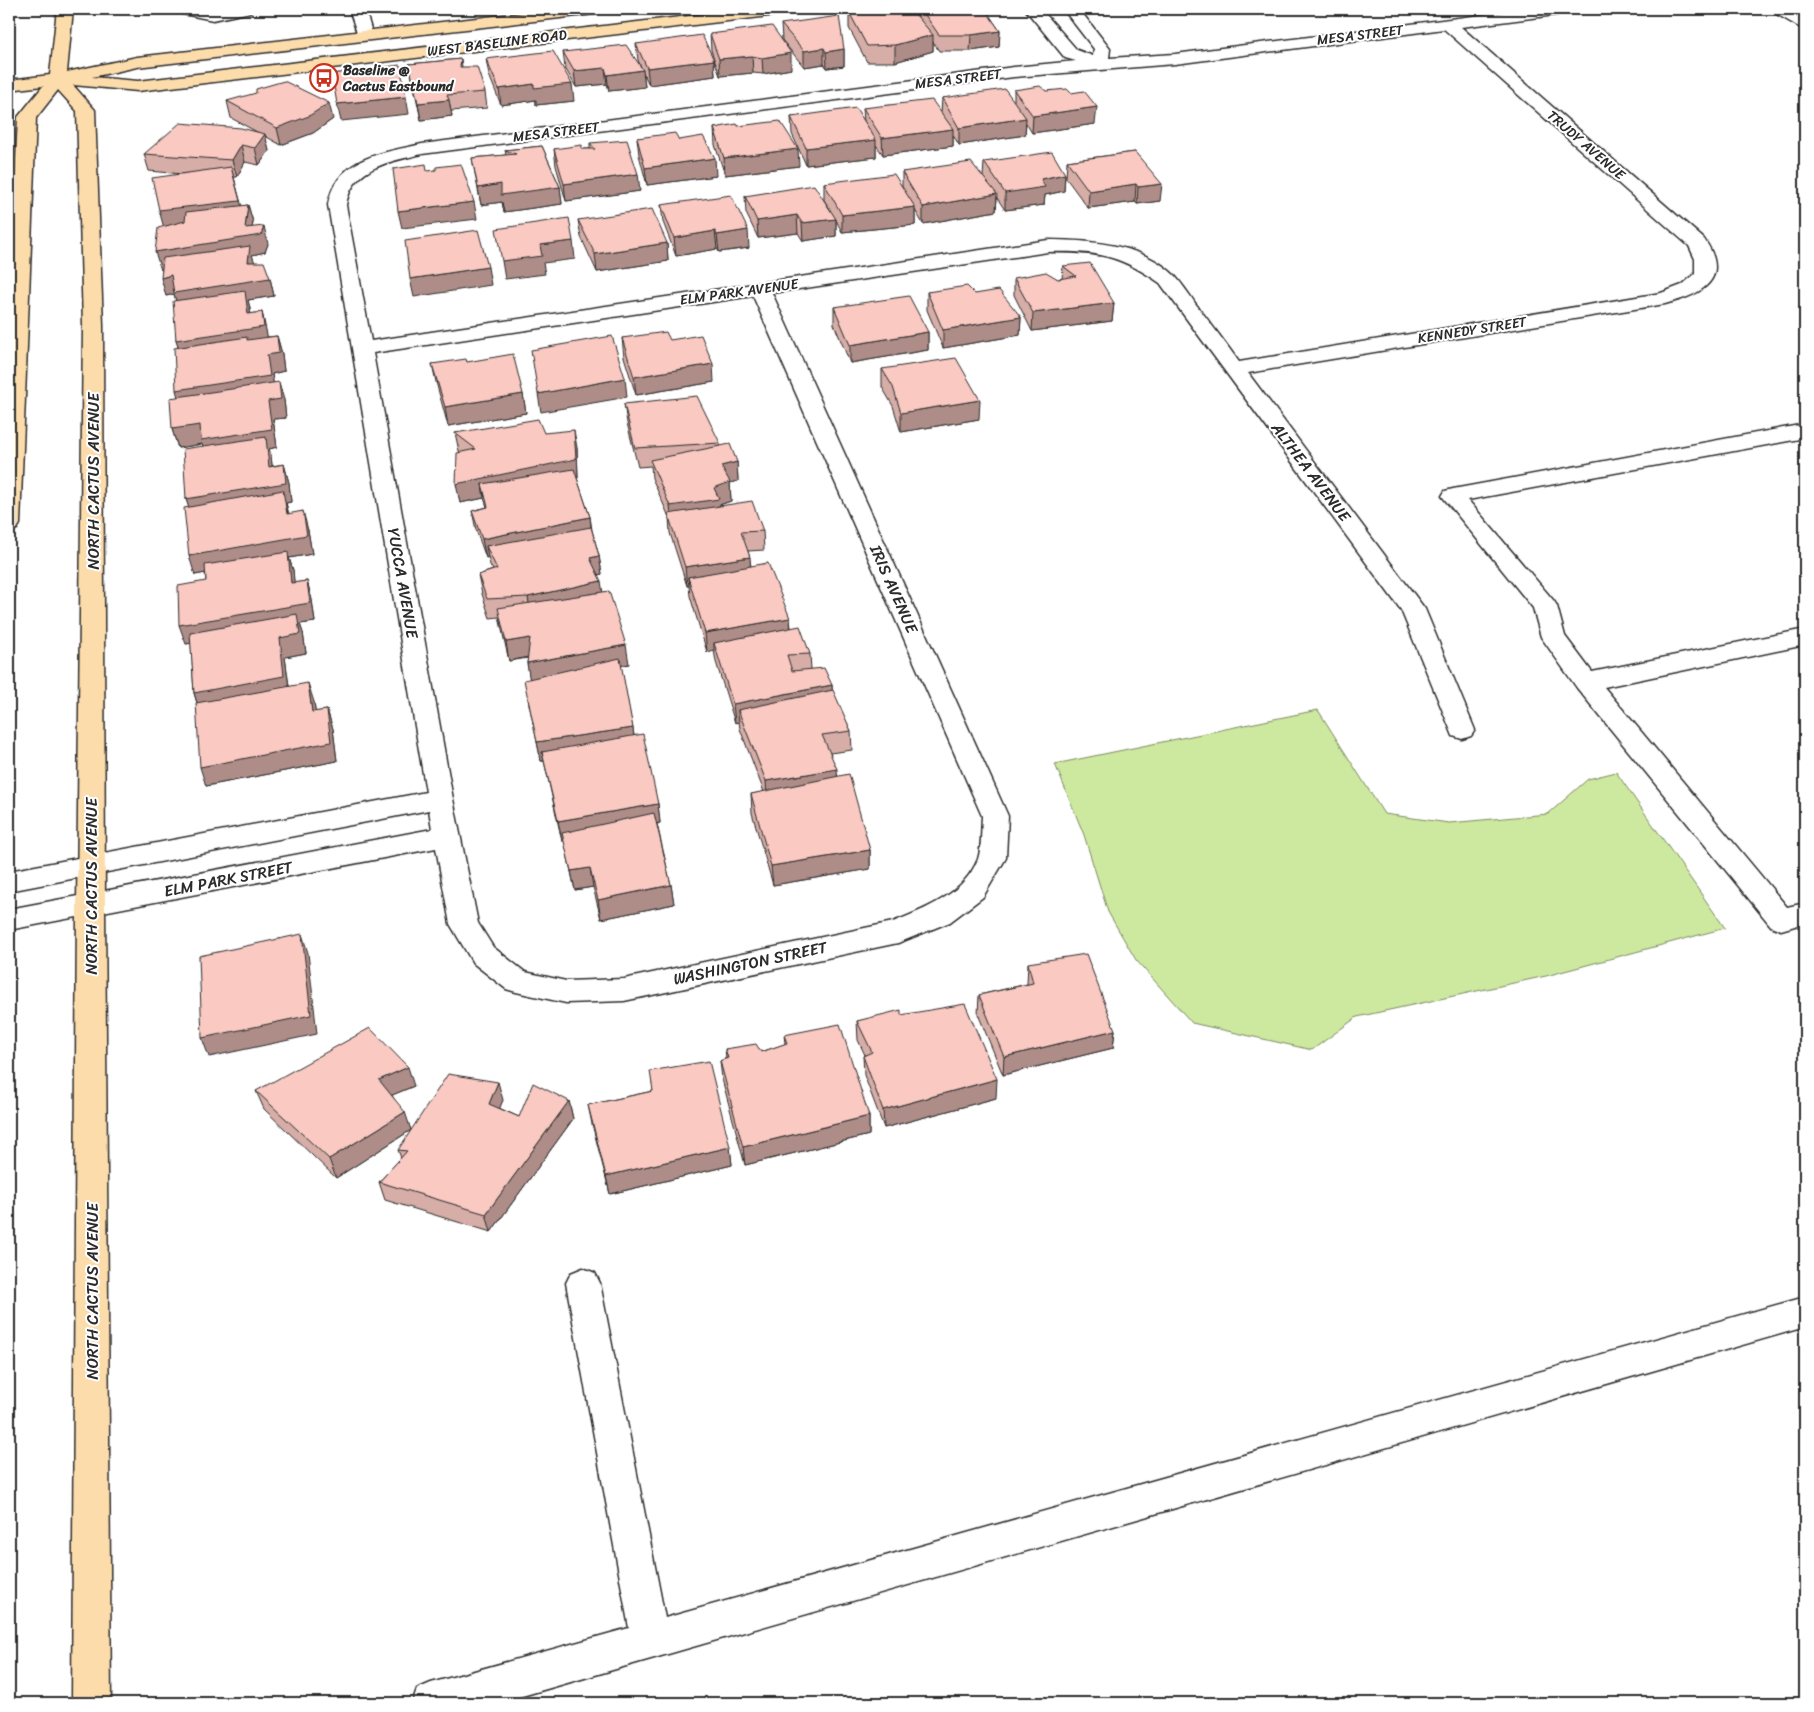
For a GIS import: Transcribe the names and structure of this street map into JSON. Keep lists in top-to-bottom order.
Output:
{
  "streets": {
    "main road": ["WEST BASELINE ROAD", "NORTH CACTUS AVENUE"],
    "street": [
      "MESA STREET",
      "TRUDY AVENUE",
      "ELM PARK AVENUE",
      "KENNEDY STREET",
      "ALTHEA AVENUE",
      "YUCCA AVENUE",
      "IRIS AVENUE",
      "ELM PARK STREET",
      "WASHINGTON STREET"
    ]
  },
  "crossings": [
    ["MESA STREET", "TRUDY AVENUE"],
    ["MESA STREET", "YUCCA AVENUE"],
    ["WEST BASELINE ROAD", "NORTH CACTUS AVENUE"],
    ["TRUDY AVENUE", "KENNEDY STREET"],
    ["ELM PARK AVENUE", "ALTHEA AVENUE"],
    ["ELM PARK AVENUE", "YUCCA AVENUE"],
    ["ELM PARK AVENUE", "IRIS AVENUE"],
    ["KENNEDY STREET", "ALTHEA AVENUE"],
    ["NORTH CACTUS AVENUE", "ELM PARK STREET"],
    ["YUCCA AVENUE", "ELM PARK STREET"],
    ["YUCCA AVENUE", "WASHINGTON STREET"],
    ["IRIS AVENUE", "WASHINGTON STREET"]
  ],
  "places": {
    "bus stop": ["Baseline @ Cactus Eastbound"]
  }
}
